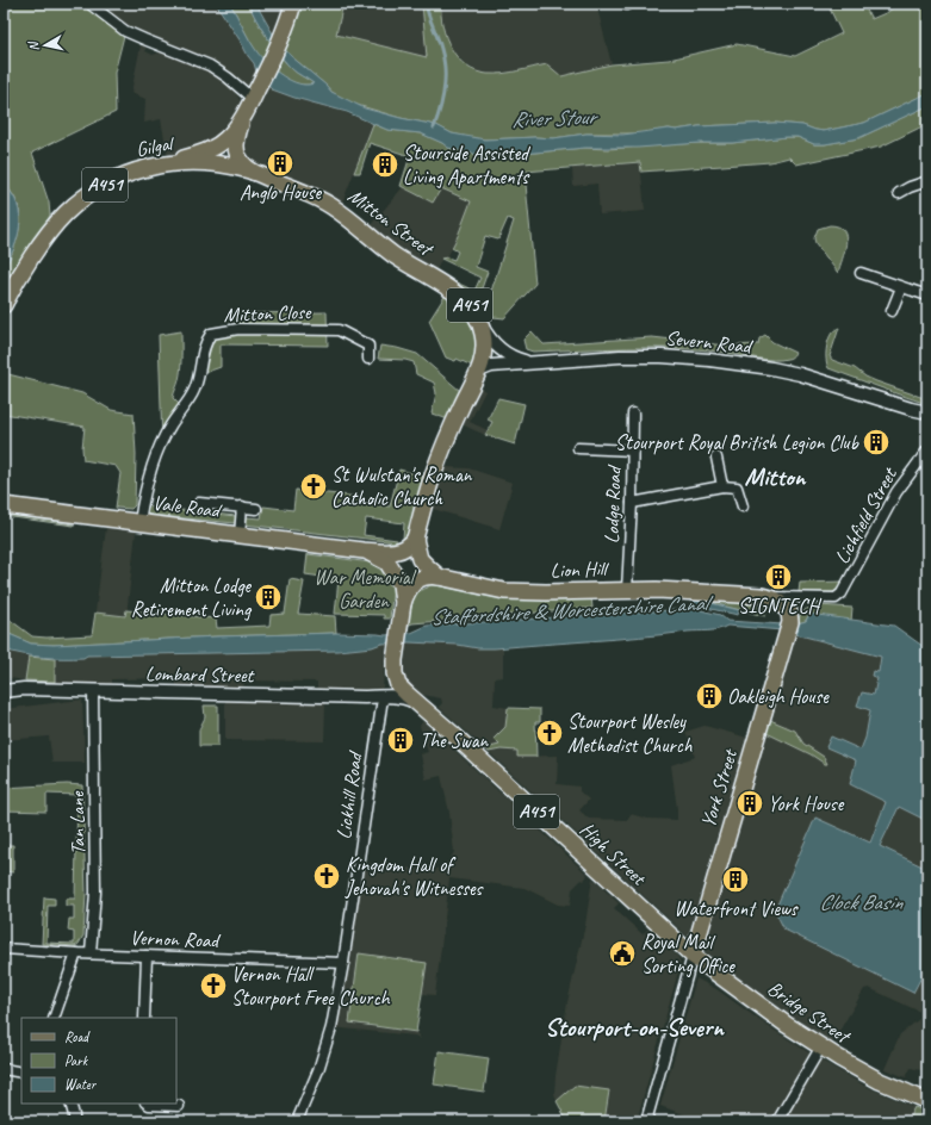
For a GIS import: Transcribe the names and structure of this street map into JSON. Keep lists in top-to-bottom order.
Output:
{
  "streets": {
    "main road": [
      "Gilgal",
      "A451",
      "Mitton Street",
      "Vale Road",
      "Lion Hill",
      "York Street",
      "High Street",
      "Bridge Street"
    ],
    "street": [
      "Mitton Close",
      "Severn Road",
      "Lodge Road",
      "Lichfield Street",
      "Lombard Street",
      "Lickhill Road",
      "Tan Lane",
      "Vernon Road"
    ]
  },
  "crossings": [
    ["Gilgal", "Mitton Street"],
    ["Mitton Street", "Severn Road"],
    ["Mitton Close", "Vale Road"],
    ["Lodge Road", "Lion Hill"],
    ["Lichfield Street", "Lion Hill"],
    ["Lombard Street", "Lickhill Road"],
    ["Lombard Street", "Tan Lane"],
    ["Lombard Street", "High Street"],
    ["York Street", "High Street"],
    ["York Street", "Bridge Street"],
    ["Lickhill Road", "High Street"],
    ["Lickhill Road", "Vernon Road"],
    ["Tan Lane", "Vernon Road"],
    ["High Street", "Bridge Street"]
  ],
  "districts": ["Mitton", "Stourport-on-Severn"],
  "water": ["River Stour", "Staffordshire & Worcestershire Canal", "Clock Basin"],
  "parks": ["War Memorial Garden"],
  "places": {
    "building": [
      "Anglo House",
      "Stourside Assisted Living Apartments",
      "Stourport Royal British Legion Club",
      "SIGNTECH",
      "Mitton Lodge Retirement Living",
      "Oakleigh House",
      "The Swan",
      "York House",
      "Waterfront Views"
    ],
    "church": [
      "St Wulstan's Roman Catholic Church",
      "Stourport Wesley Methodist Church",
      "Kingdom Hall of Jehovah's Witnesses",
      "Vernon Hall Stourport Free Church"
    ],
    "public building": ["Royal Mail Sorting Office"]
  },
  "legend": ["Road", "Park", "Water"],
  "north": "left"
}
